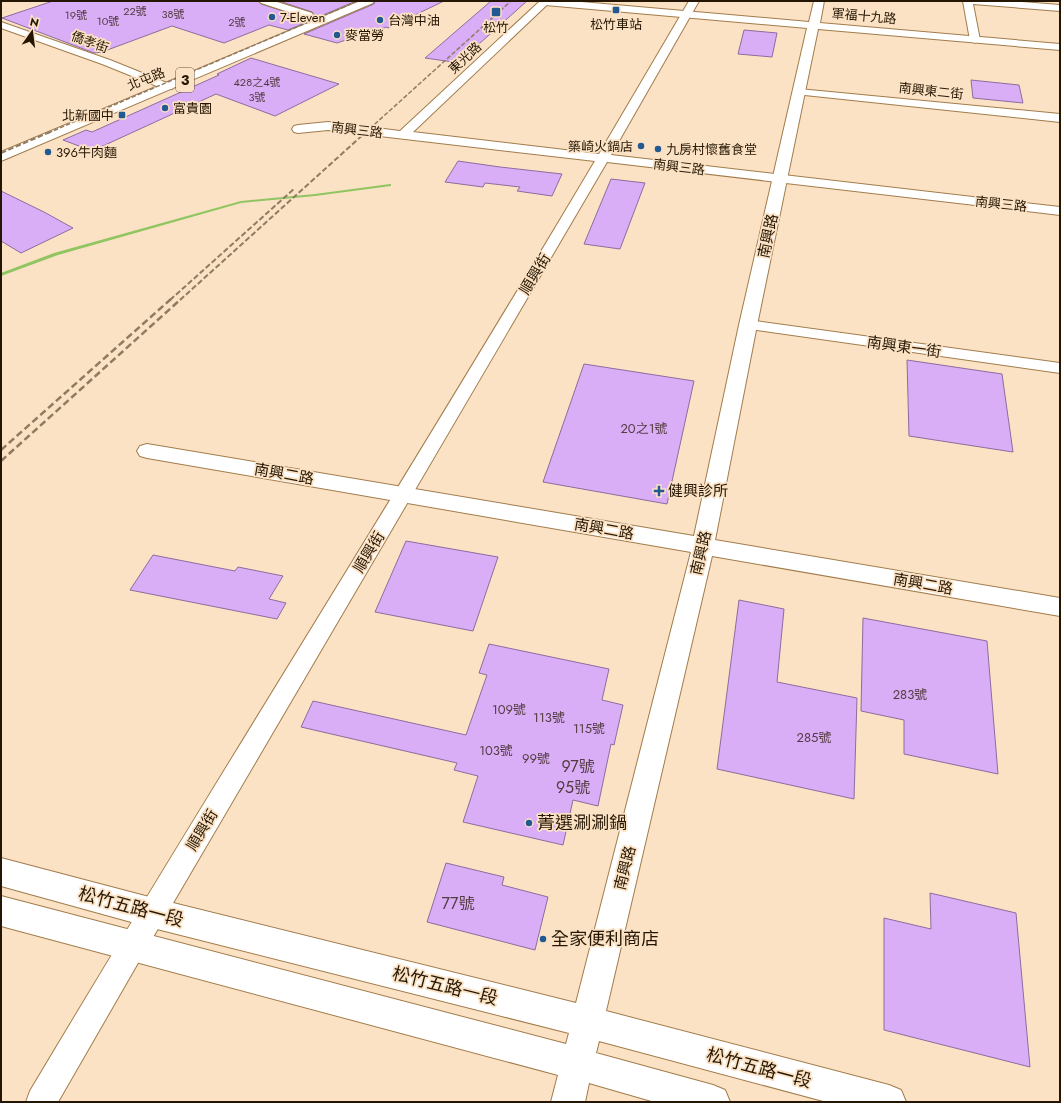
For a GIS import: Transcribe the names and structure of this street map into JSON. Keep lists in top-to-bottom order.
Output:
{
  "streets": {
    "street": [
      "軍福十九路",
      "僑孝街",
      "東光路",
      "北屯路",
      "3",
      "南興東二街",
      "南興三路",
      "南興路",
      "順興街",
      "南興東一街",
      "南興二路",
      "松竹五路一段"
    ]
  },
  "crossings": [
    ["軍福十九路", "東光路"],
    ["軍福十九路", "南興路"],
    ["軍福十九路", "順興街"],
    ["僑孝街", "北屯路"],
    ["東光路", "南興三路"],
    ["南興東二街", "南興路"],
    ["南興三路", "南興路"],
    ["南興三路", "順興街"],
    ["南興路", "南興東一街"],
    ["南興路", "南興二路"],
    ["南興路", "松竹五路一段"],
    ["順興街", "南興二路"],
    ["順興街", "松竹五路一段"]
  ],
  "places": {
    "transit": ["松竹車站", "松竹", "北新國中"],
    "other": [
      "7-Eleven",
      "台灣中油",
      "麥當勞",
      "富貴園",
      "築崎火鍋店",
      "九房村懷舊食堂",
      "396牛肉麵",
      "菁選涮涮鍋",
      "全家便利商店"
    ],
    "health": ["健興診所"]
  },
  "house_numbers": [
    "22號",
    "38號",
    "19號",
    "10號",
    "2號",
    "428之4號",
    "3號",
    "20之1號",
    "283號",
    "109號",
    "113號",
    "115號",
    "285號",
    "103號",
    "99號",
    "97號",
    "95號",
    "77號"
  ],
  "north": "top"
}
